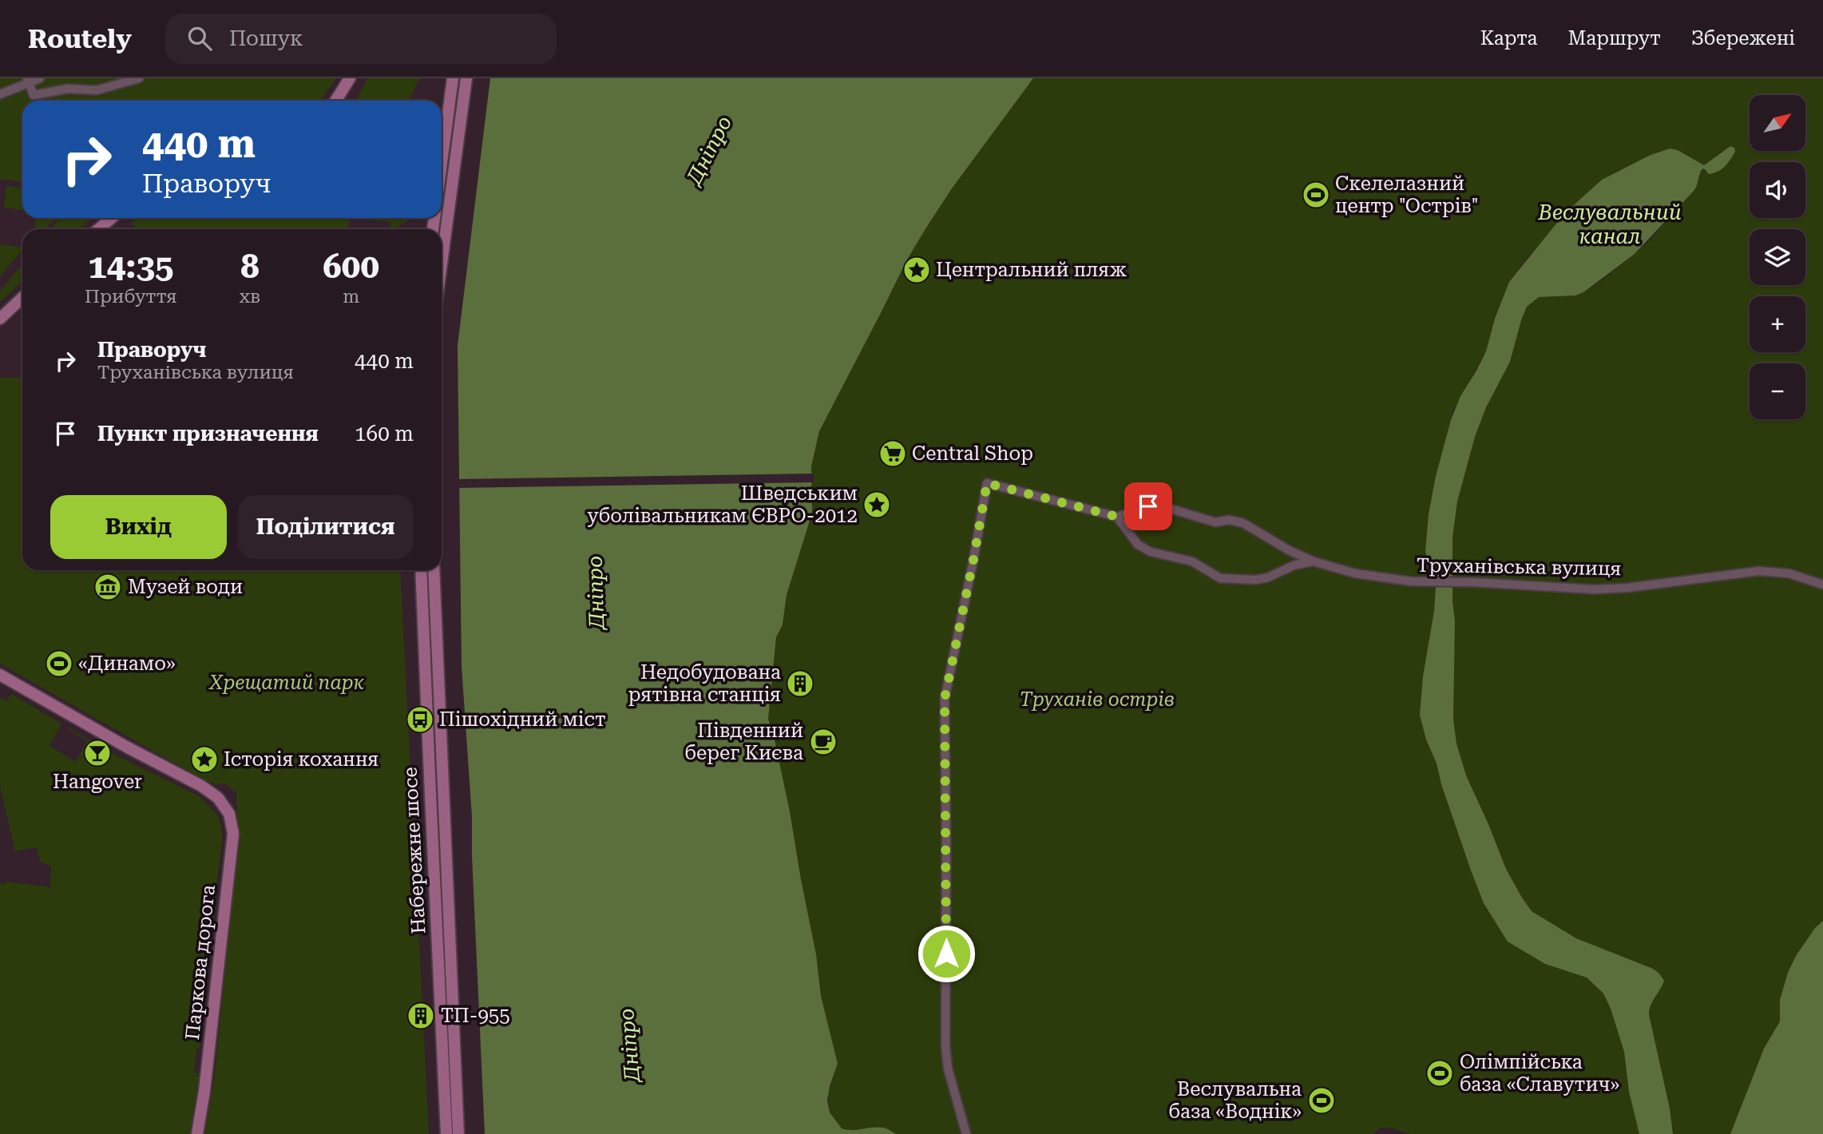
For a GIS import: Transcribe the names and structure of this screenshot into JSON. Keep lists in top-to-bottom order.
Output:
{
  "streets": {
    "main road": ["Набережне шосе", "Паркова дорога"],
    "street": ["Труханівська вулиця"]
  },
  "water": ["Дніпро", "Веслувальний канал"],
  "parks": ["Хрещатий парк", "Труханів острів"],
  "places": {
    "sports": [
      "Скелелазний центр \"Острів\"",
      "«Динамо»",
      "Олімпійська база «Славутич»",
      "Веслувальна база «Воднік»"
    ],
    "place": ["Центральний пляж", "Шведським уболівальникам ЄВРО-2012", "Історія кохання"],
    "supermarket": ["Central Shop"],
    "museum": ["Музей води"],
    "building": ["Недобудована рятівна станція", "ТП-955"],
    "bus stop": ["Пішохідний міст"],
    "cafe": ["Південний берег Києва"],
    "bar": ["Hangover"]
  },
  "north": "top right",
  "page": {
    "header": "Routely",
    "search": "Пошук",
    "nav": ["Карта", "Маршрут", "Збережені"],
    "map_buttons": ["+", "−"],
    "turn": ["440 m", "Праворуч"],
    "eta": [
      "14:35",
      "Прибуття",
      "8",
      "хв",
      "600",
      "m"
    ],
    "list": [
      {
        "name": "Праворуч",
        "note": "Труханівська вулиця",
        "value": "440 m"
      },
      {
        "name": "Пункт призначення",
        "value": "160 m"
      }
    ],
    "buttons": ["Вихід", "Поділитися"]
  }
}
